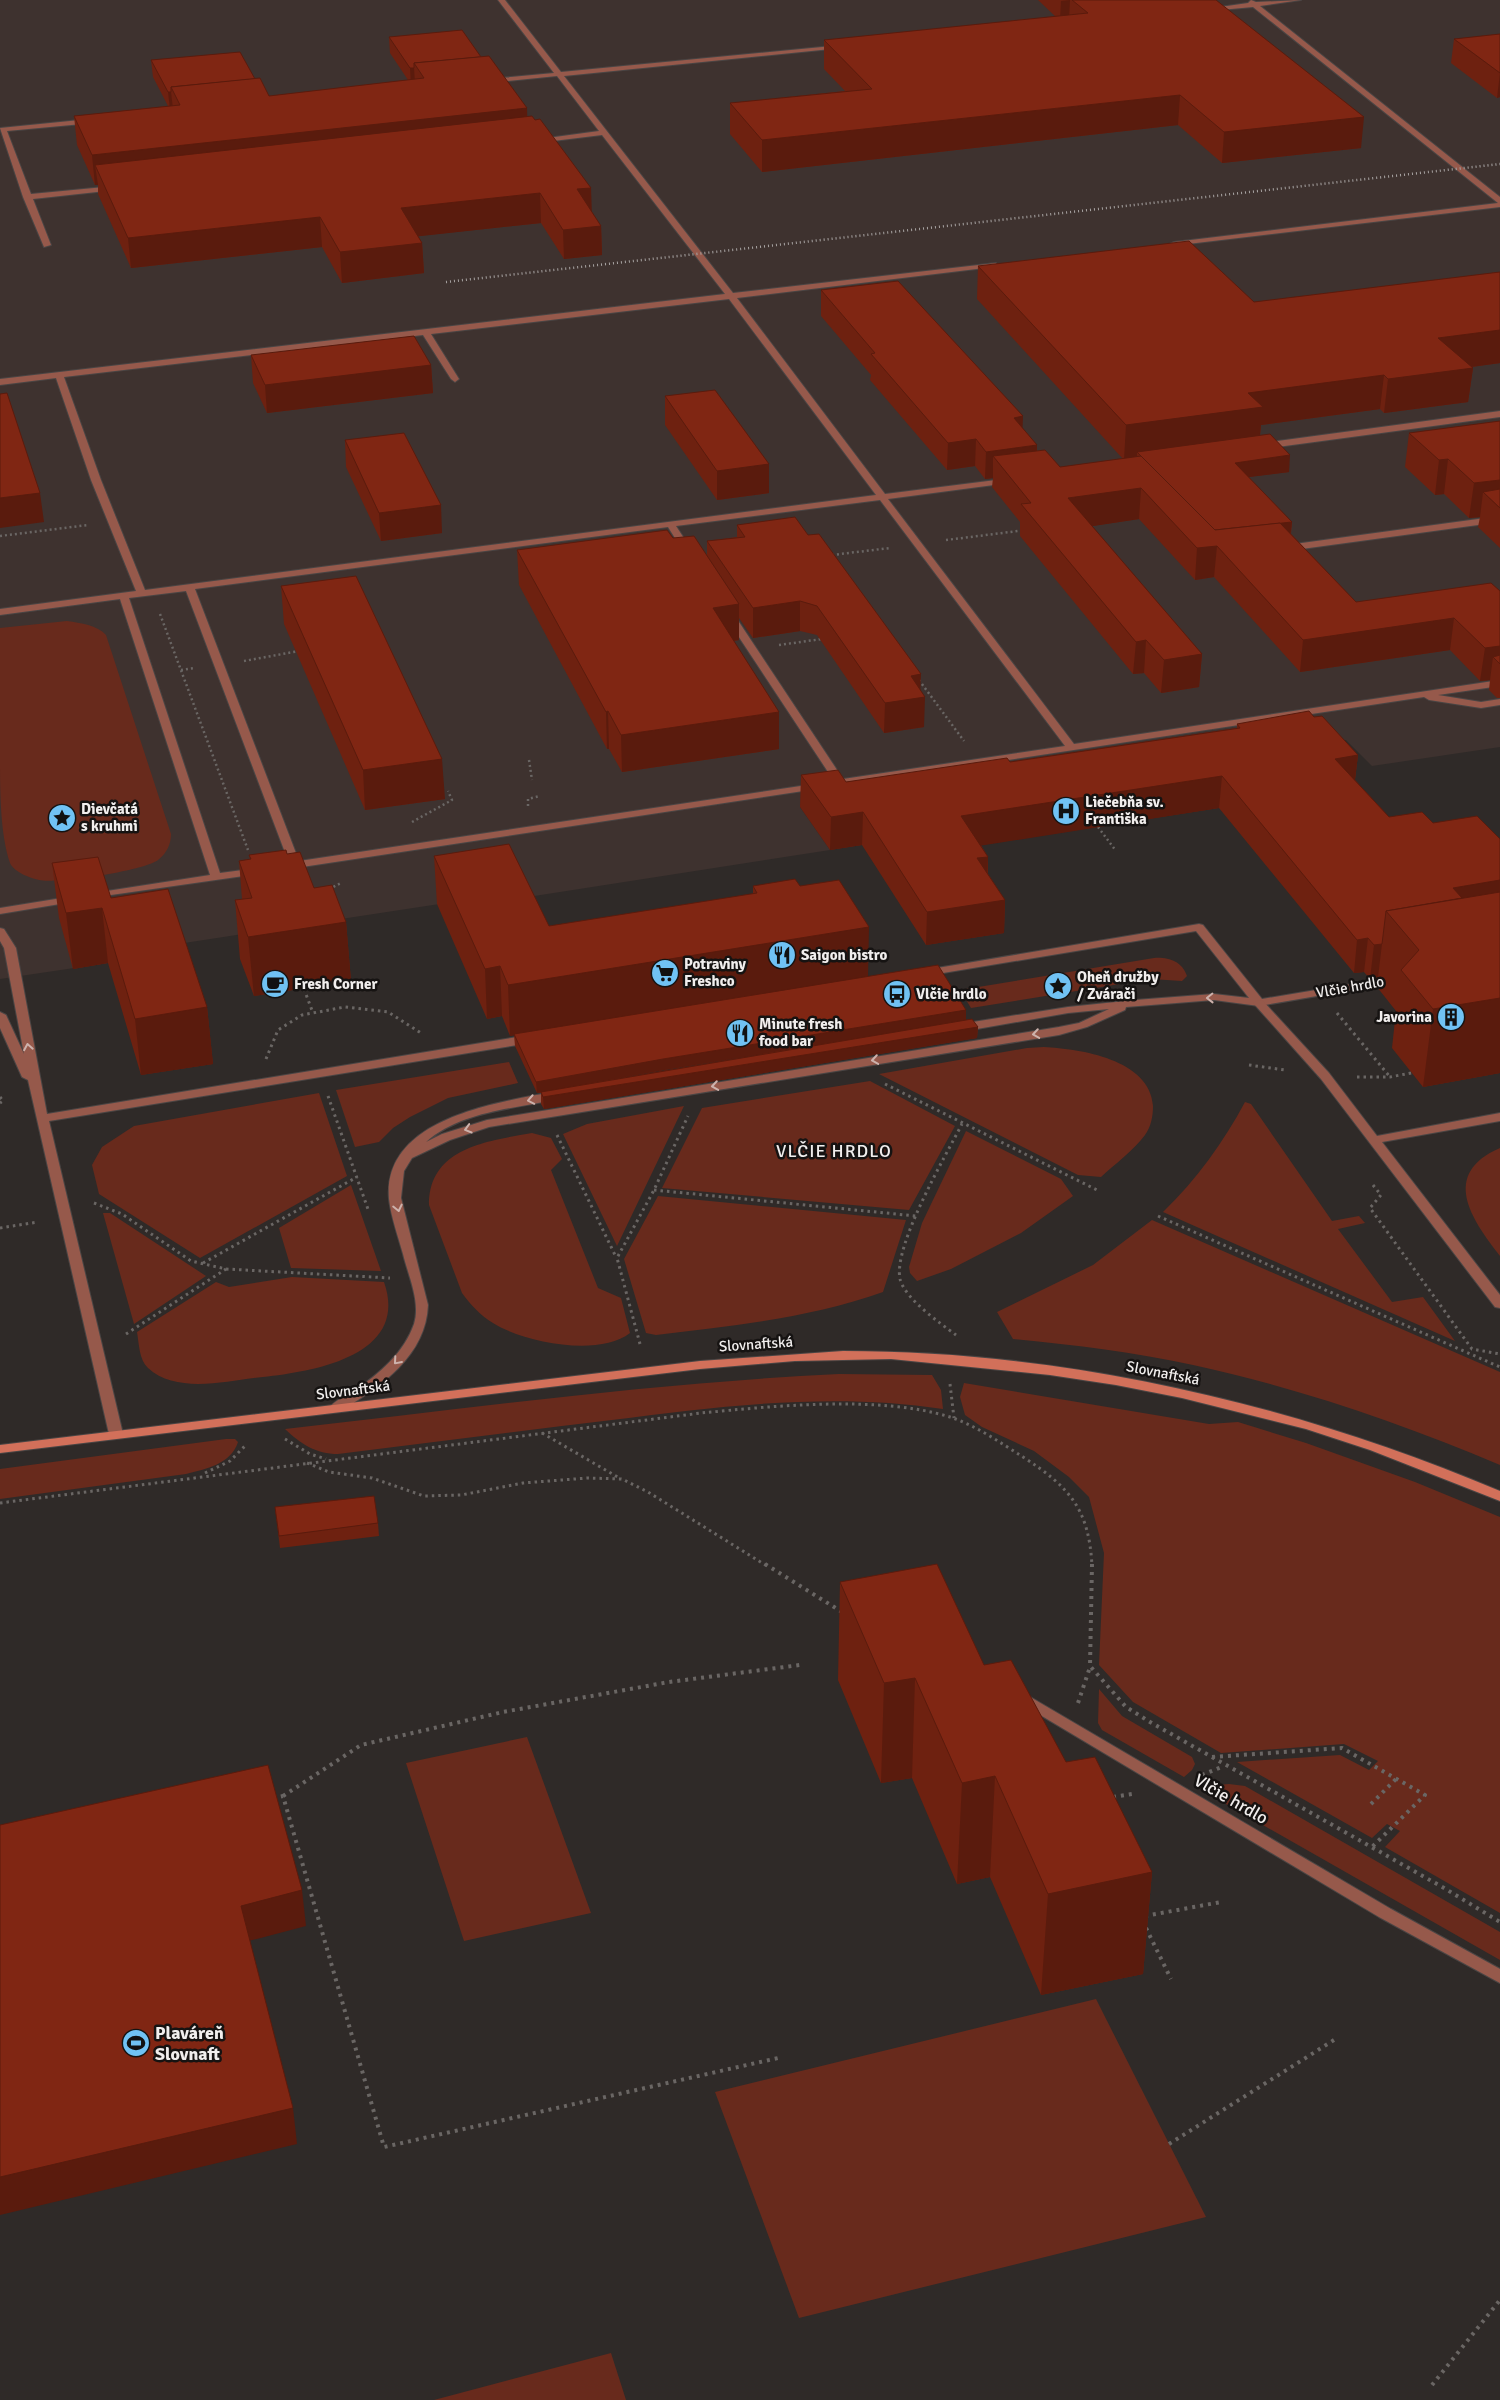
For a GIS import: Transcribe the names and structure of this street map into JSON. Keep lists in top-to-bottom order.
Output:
{
  "streets": {
    "main road": ["Slovnaftská"],
    "street": ["Vlčie hrdlo"]
  },
  "districts": ["VLČIE HRDLO"],
  "places": {
    "hospital": ["Liečebňa sv. Františka"],
    "place": ["Dievčatá s kruhmi", "Oheň družby / Zvárači"],
    "restaurant": ["Saigon bistro", "Minute fresh food bar"],
    "supermarket": ["Potraviny Freshco"],
    "cafe": ["Fresh Corner"],
    "bus stop": ["Vlčie hrdlo"],
    "building": ["Javorina"],
    "sports": ["Plaváreň Slovnaft"]
  }
}
